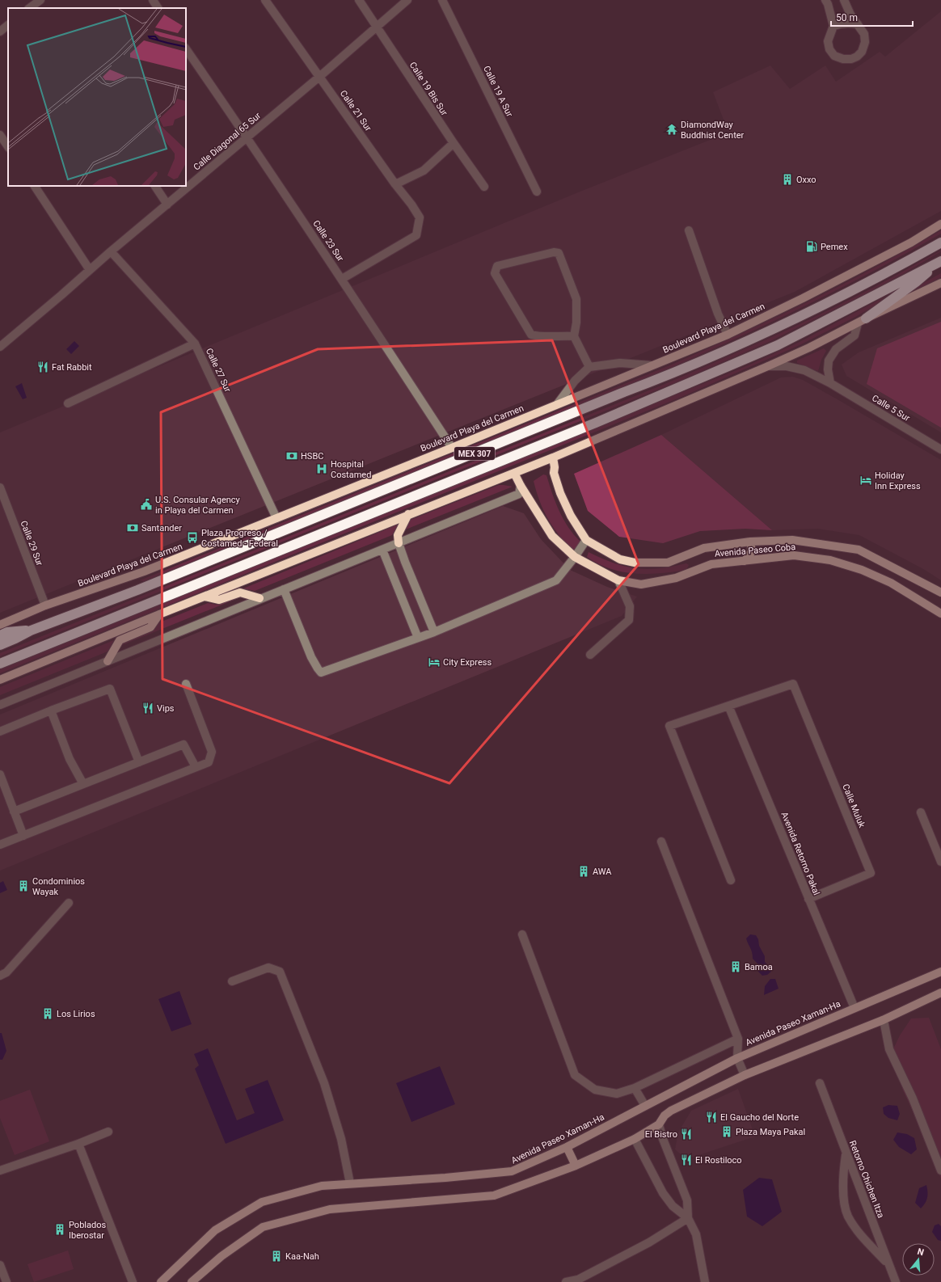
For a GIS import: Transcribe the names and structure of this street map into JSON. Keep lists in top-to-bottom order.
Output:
{
  "streets": {
    "highway": ["MEX 307"],
    "main road": ["Boulevard Playa del Carmen", "Avenida Paseo Coba", "Avenida Paseo Xaman-Ha"],
    "street": [
      "Calle 19 Bis Sur",
      "Calle 19 A Sur",
      "Calle 21 Sur",
      "Calle Diagonal 65 Sur",
      "Calle 23 Sur",
      "Calle 27 Sur",
      "Calle 5 Sur",
      "Calle 29 Sur",
      "Calle Muluk",
      "Avenida Retorno Pakal",
      "Retorno Chichen Itza"
    ]
  },
  "crossings": [
    ["Calle 19 Bis Sur", "Calle Diagonal 65 Sur"],
    ["Calle 21 Sur", "Calle Diagonal 65 Sur"],
    ["Calle 21 Sur", "Calle 23 Sur"],
    ["Calle Diagonal 65 Sur", "Calle 23 Sur"],
    ["Calle Diagonal 65 Sur", "Calle 27 Sur"],
    ["Calle 23 Sur", "Boulevard Playa del Carmen"],
    ["Boulevard Playa del Carmen", "Calle 27 Sur"],
    ["Boulevard Playa del Carmen", "Calle 29 Sur"],
    ["Calle Muluk", "Avenida Retorno Pakal"],
    ["Avenida Retorno Pakal", "Avenida Paseo Xaman-Ha"]
  ],
  "places": {
    "temple": ["DiamondWay Buddhist Center"],
    "building": [
      "Oxxo",
      "AWA",
      "Condominios Wayak",
      "Bamoa",
      "Los Lirios",
      "Plaza Maya Pakal",
      "Poblados Iberostar",
      "Kaa-Nah"
    ],
    "fuel station": ["Pemex"],
    "restaurant": [
      "Fat Rabbit",
      "Vips",
      "El Gaucho del Norte",
      "El Bistro",
      "El Rostiloco"
    ],
    "bank": ["HSBC", "Santander"],
    "hospital": ["Hospital Costamed"],
    "hotel": ["Holiday Inn Express", "City Express"],
    "public building": ["U.S. Consular Agency in Playa del Carmen"],
    "bus stop": ["Plaza Progreso / Costamed - Federal"]
  },
  "scale_bar": "50 m",
  "north": "top"
}
